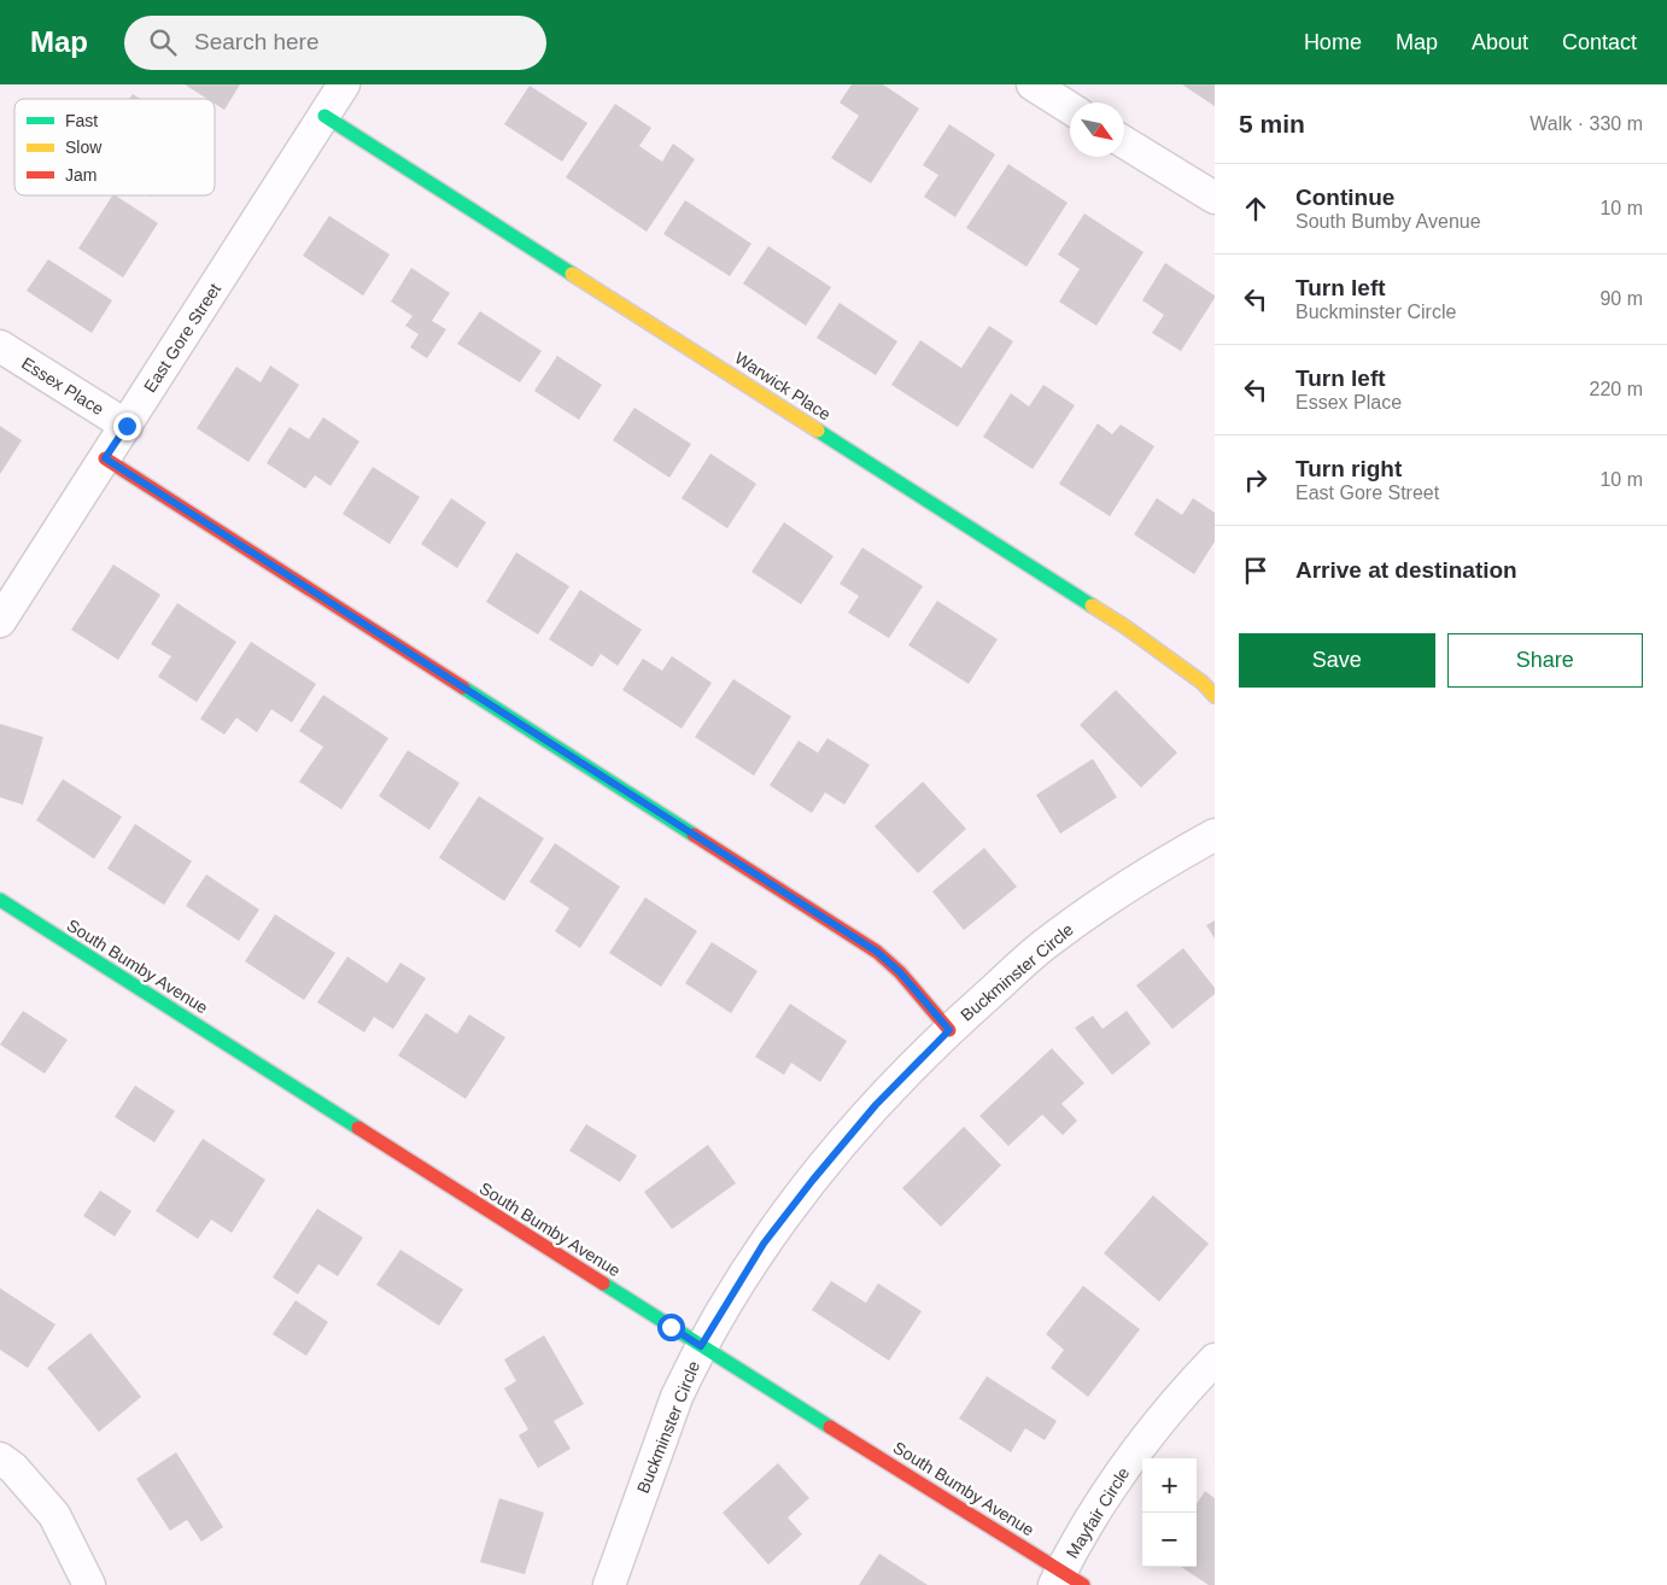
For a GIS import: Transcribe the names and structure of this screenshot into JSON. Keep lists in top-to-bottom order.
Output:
{
  "streets": {
    "street": [
      "East Gore Street",
      "Essex Place",
      "Warwick Place",
      "South Bumby Avenue",
      "Buckminster Circle",
      "Mayfair Circle"
    ]
  },
  "crossings": [
    ["East Gore Street", "Essex Place"],
    ["East Gore Street", "Warwick Place"],
    ["South Bumby Avenue", "Buckminster Circle"],
    ["South Bumby Avenue", "Mayfair Circle"]
  ],
  "legend": ["Fast", "Slow", "Jam"],
  "north": "bottom right",
  "page": {
    "header": "Map",
    "search": "Search here",
    "nav": [
      "Home",
      "Map",
      "About",
      "Contact"
    ],
    "heading": ["5 min", "Walk · 330 m"],
    "list": [
      ["Continue", "South Bumby Avenue", "10 m"],
      ["Turn left", "Buckminster Circle", "90 m"],
      ["Turn left", "Essex Place", "220 m"],
      ["Turn right", "East Gore Street", "10 m"],
      "Arrive at destination"
    ],
    "buttons": ["Save", "Share"],
    "map_buttons": ["+", "−"]
  }
}
